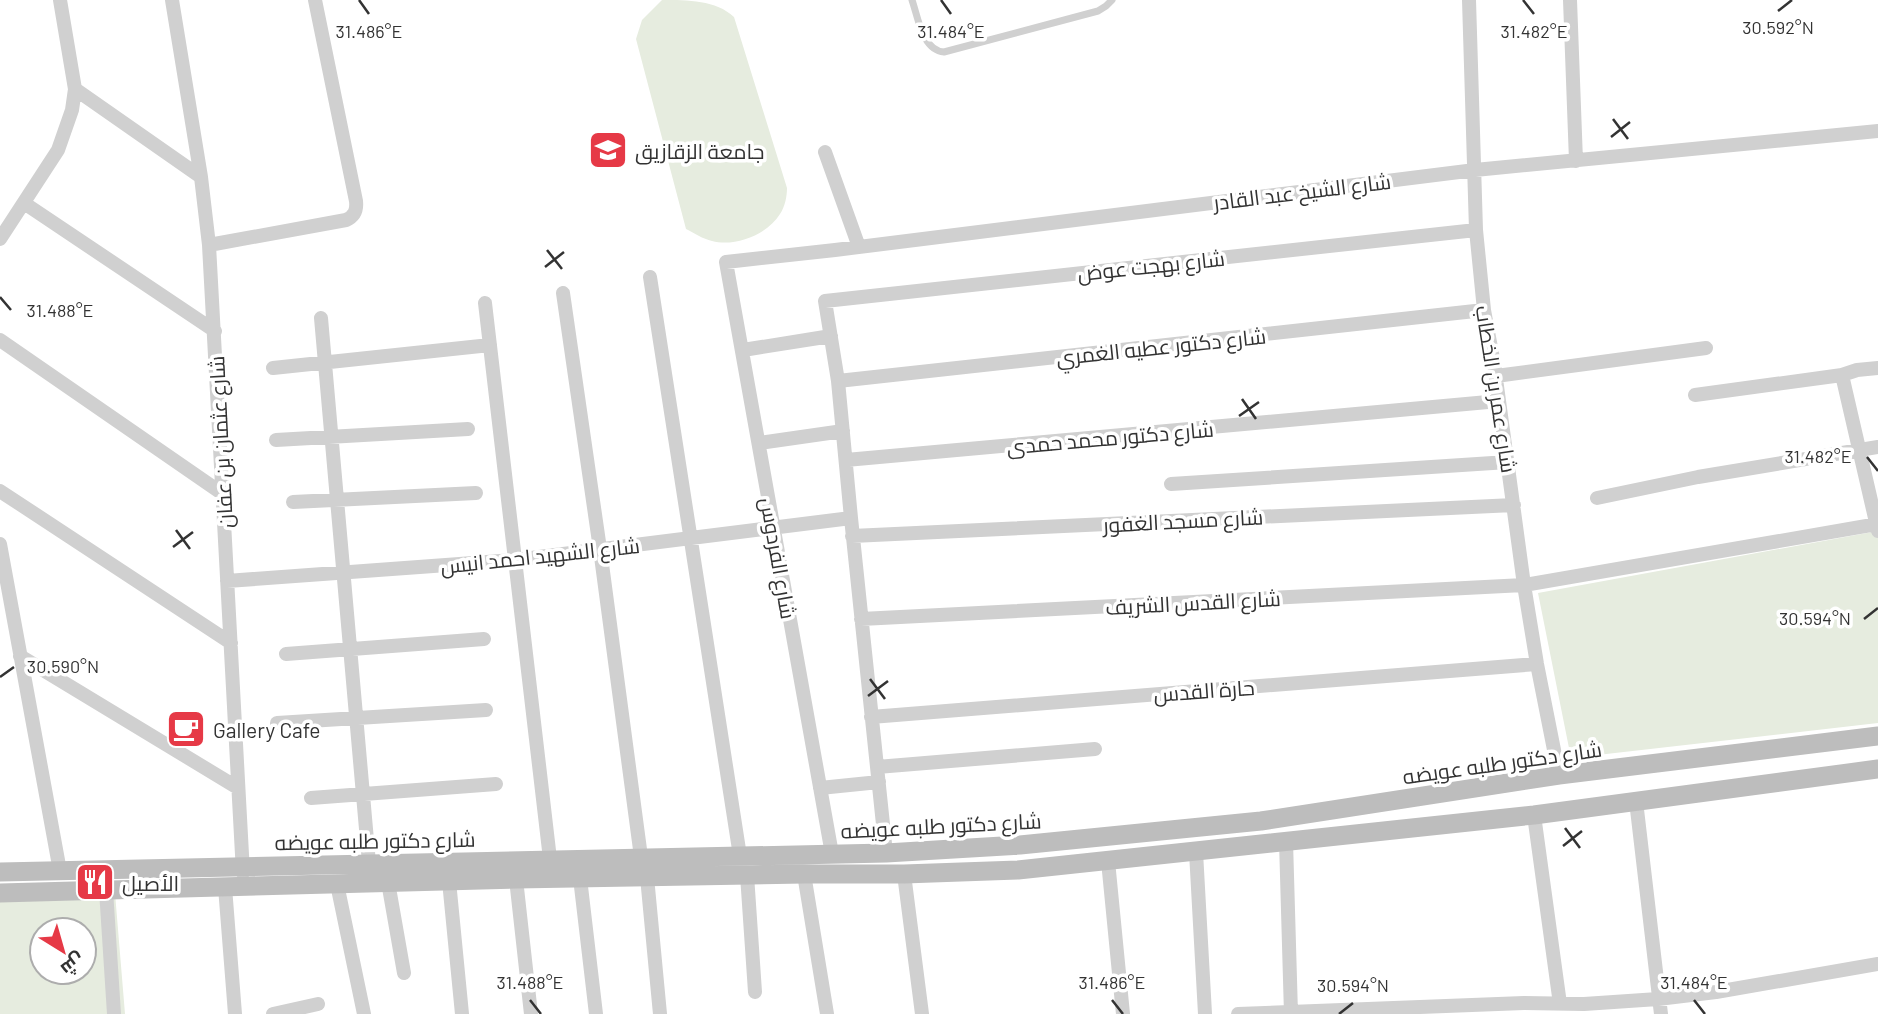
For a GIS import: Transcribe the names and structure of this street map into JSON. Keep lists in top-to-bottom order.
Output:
{
  "streets": {
    "street": [
      "شارع الشيخ عبد القادر",
      "شارع بهجت عوض",
      "شارع دكتور عطيه الغمري",
      "شارع عمر بن الخطاب",
      "شارع دكتور محمد حمدى",
      "شارع عثمان بن عفان",
      "شارع مسجد الغفور",
      "شارع الشهيد احمد انيس",
      "شارع الفردوس",
      "شارع القدس الشريف",
      "حارة القدس",
      "شارع دكتور طلبه عويضه"
    ]
  },
  "crossings": [
    ["شارع الشيخ عبد القادر", "شارع عمر بن الخطاب"],
    ["شارع الشيخ عبد القادر", "شارع الفردوس"],
    ["شارع بهجت عوض", "شارع عمر بن الخطاب"],
    ["شارع دكتور عطيه الغمري", "شارع عمر بن الخطاب"],
    ["شارع عمر بن الخطاب", "شارع دكتور محمد حمدى"],
    ["شارع عمر بن الخطاب", "شارع مسجد الغفور"],
    ["شارع عمر بن الخطاب", "شارع القدس الشريف"],
    ["شارع عمر بن الخطاب", "حارة القدس"],
    ["شارع عمر بن الخطاب", "شارع دكتور طلبه عويضه"],
    ["شارع عثمان بن عفان", "شارع الشهيد احمد انيس"],
    ["شارع عثمان بن عفان", "شارع دكتور طلبه عويضه"],
    ["شارع الشهيد احمد انيس", "شارع الفردوس"],
    ["شارع الفردوس", "شارع دكتور طلبه عويضه"]
  ],
  "places": {
    "school or university": ["جامعة الزقازيق"],
    "cafe": ["Gallery Cafe"],
    "restaurant": ["الأصيل"]
  },
  "north": "bottom right",
  "coordinates": [
    "30.592°N",
    "31.486°E",
    "31.484°E",
    "31.482°E",
    "31.488°E",
    "30.594°N",
    "30.590°N"
  ]
}
